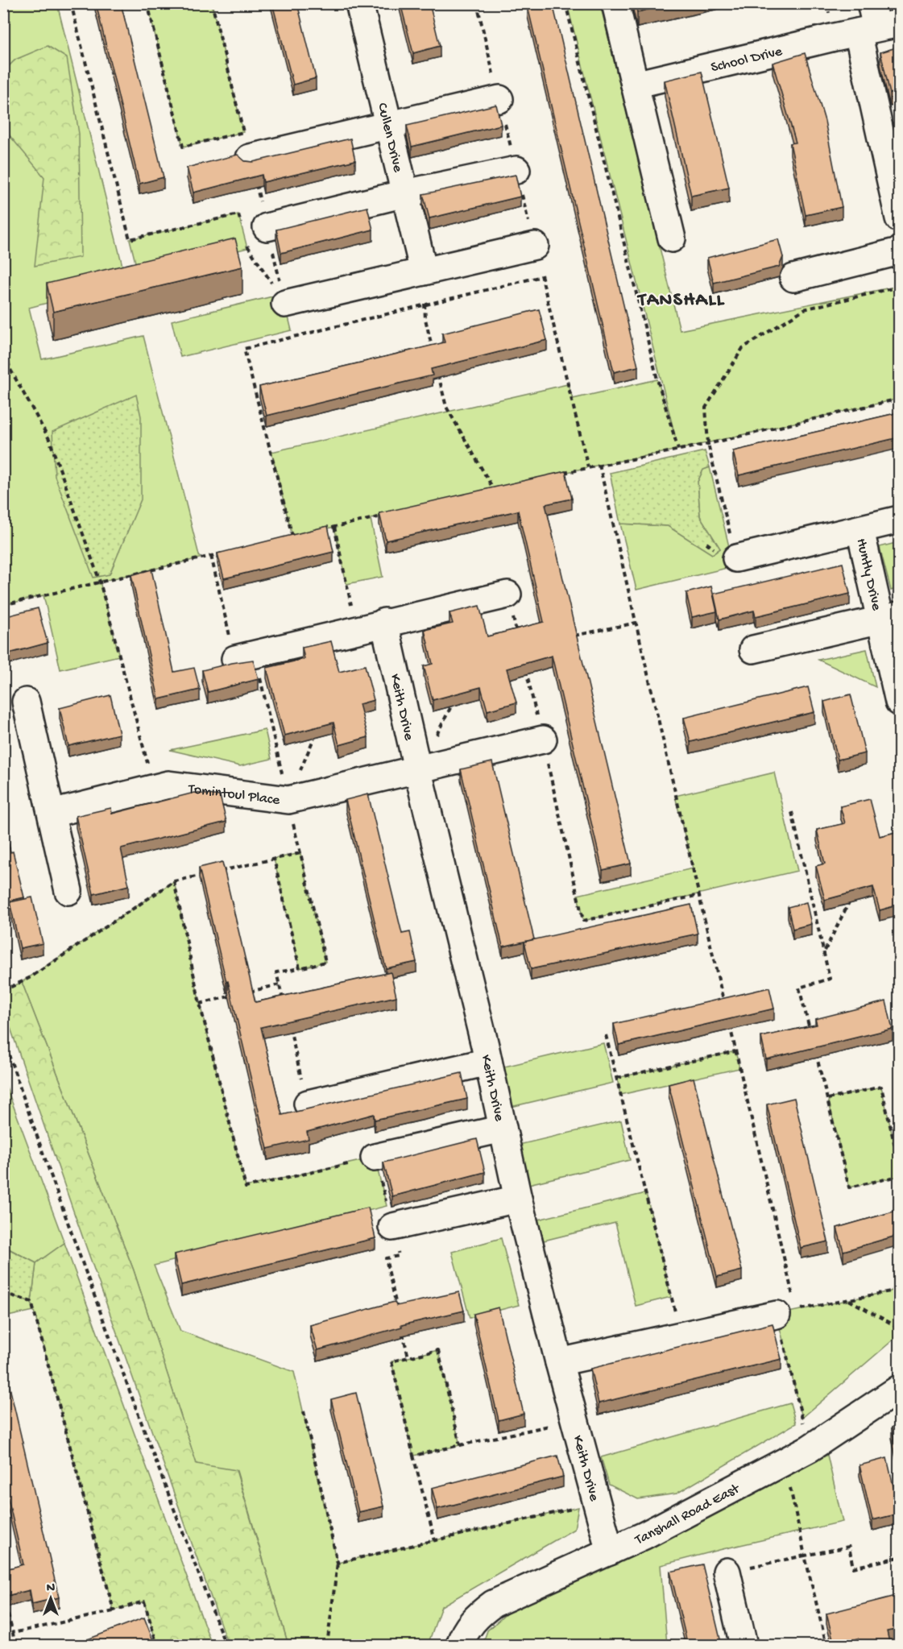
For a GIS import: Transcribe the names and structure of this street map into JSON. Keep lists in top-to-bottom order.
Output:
{
  "streets": {
    "street": [
      "School Drive",
      "Cullen Drive",
      "Huntly Drive",
      "Keith Drive",
      "Tomintoul Place",
      "Tanshall Road East"
    ]
  },
  "crossings": [
    ["Keith Drive", "Tomintoul Place"],
    ["Keith Drive", "Tanshall Road East"]
  ],
  "districts": ["TANSHALL"],
  "north": "top"
}
